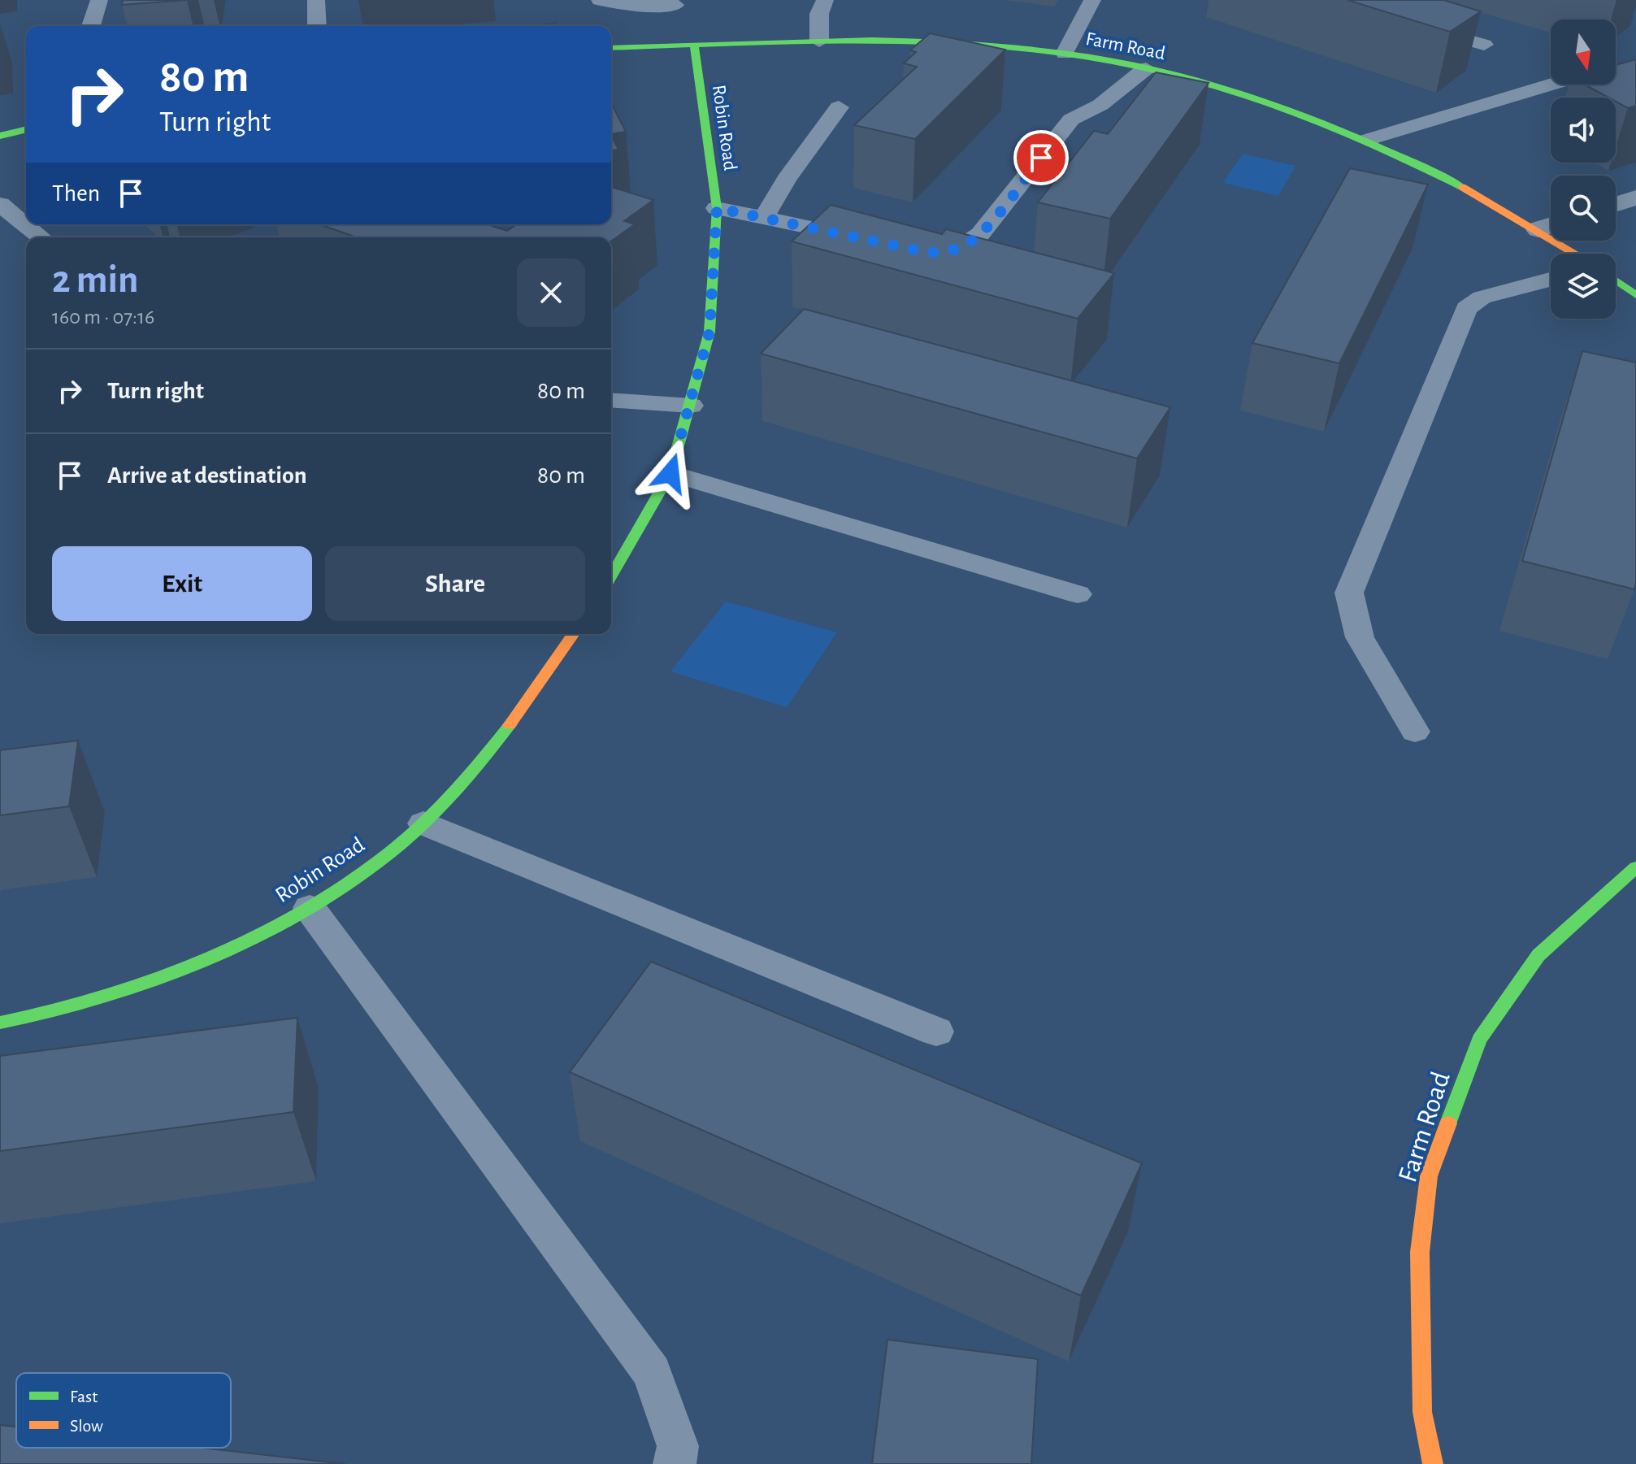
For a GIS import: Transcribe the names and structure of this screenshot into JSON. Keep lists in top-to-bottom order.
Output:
{
  "streets": {
    "street": ["Farm Road", "Robin Road"]
  },
  "crossings": [
    ["Farm Road", "Robin Road"]
  ],
  "legend": ["Fast", "Slow"],
  "north": "bottom",
  "page": {
    "turn": ["80 m", "Turn right"],
    "then": "Then",
    "heading": ["2 min", "160 m · 07:16"],
    "list": [
      {
        "name": "Turn right",
        "value": "80 m"
      },
      {
        "name": "Arrive at destination",
        "value": "80 m"
      }
    ],
    "buttons": ["Exit", "Share"]
  }
}
